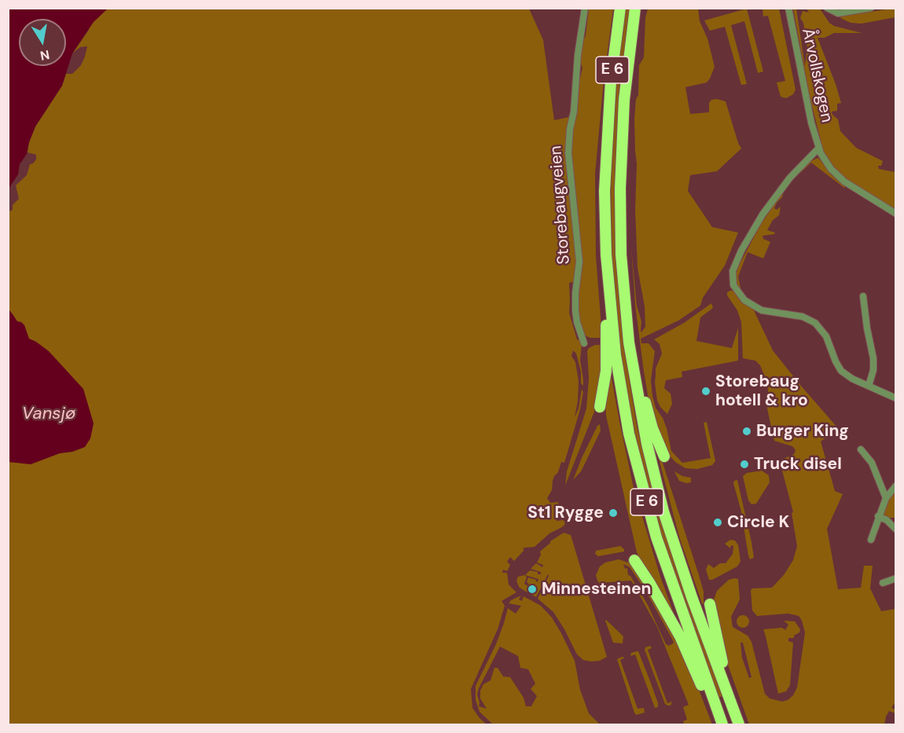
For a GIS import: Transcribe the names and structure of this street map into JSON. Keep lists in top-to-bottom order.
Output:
{
  "streets": {
    "highway": ["E 6"],
    "street": ["Årvollskogen", "Storebaugveien"]
  },
  "water": ["Vansjø"],
  "places": [
    "Storebaug hotell & kro",
    "Burger King",
    "Truck disel",
    "St1 Rygge",
    "Circle K",
    "Minnesteinen"
  ],
  "north": "bottom"
}
